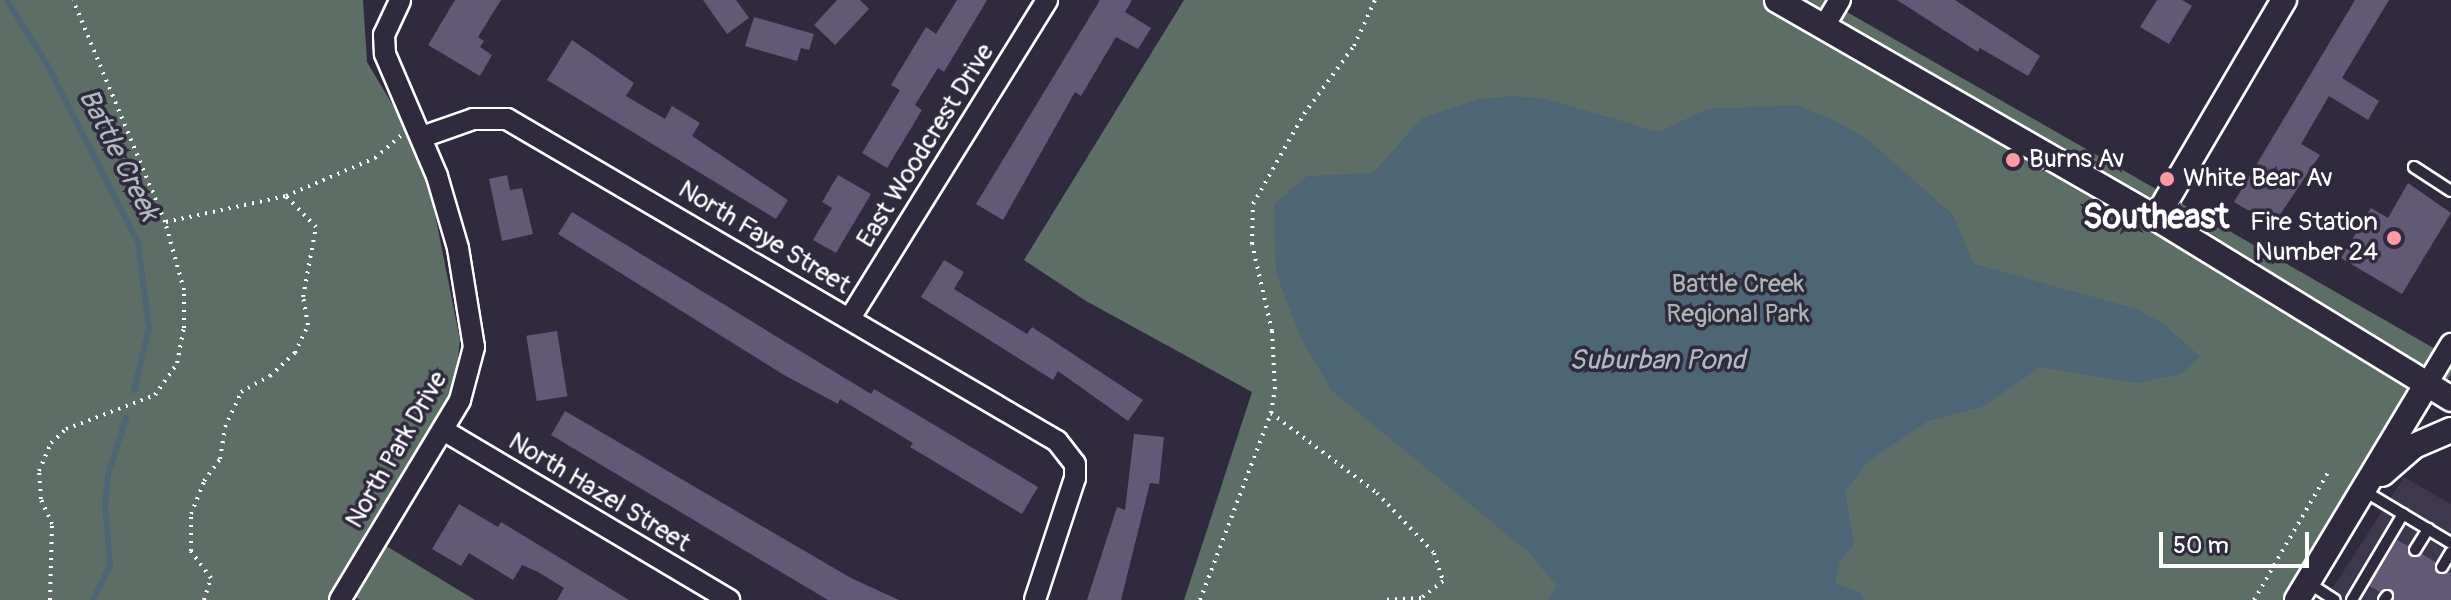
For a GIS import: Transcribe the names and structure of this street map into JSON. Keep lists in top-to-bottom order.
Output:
{
  "streets": {
    "street": [
      "East Woodcrest Drive",
      "North Faye Street",
      "North Park Drive",
      "North Hazel Street"
    ]
  },
  "crossings": [
    ["East Woodcrest Drive", "North Faye Street"],
    ["North Faye Street", "North Park Drive"],
    ["North Park Drive", "North Hazel Street"]
  ],
  "districts": ["Southeast"],
  "water": ["Battle Creek", "Suburban Pond"],
  "parks": ["Battle Creek Regional Park"],
  "places": ["Burns Av", "White Bear Av", "Fire Station Number 24"],
  "scale_bar": "50 m"
}
